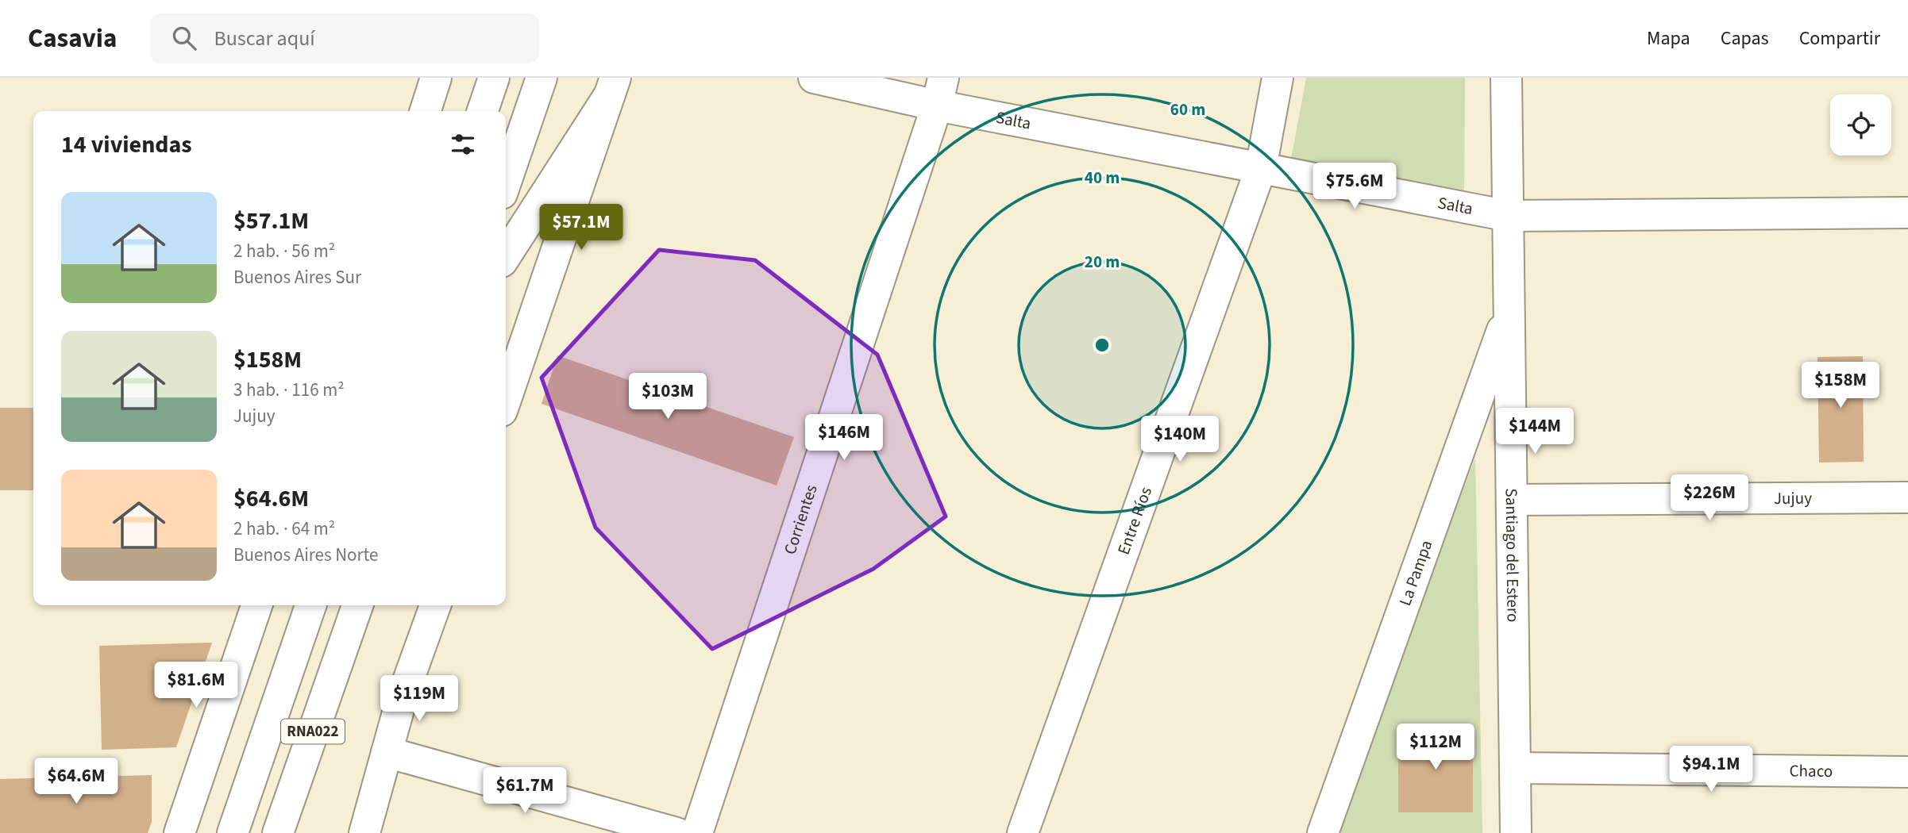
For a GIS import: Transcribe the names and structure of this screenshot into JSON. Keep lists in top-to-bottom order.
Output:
{
  "streets": {
    "main road": [
      "Salta",
      "Jujuy",
      "Corrientes",
      "Entre Ríos",
      "Santiago del Estero",
      "La Pampa",
      "RNA022",
      "Chaco"
    ]
  },
  "crossings": [
    ["Salta", "Corrientes"],
    ["Salta", "Entre Ríos"],
    ["Salta", "Santiago del Estero"],
    ["Jujuy", "Santiago del Estero"],
    ["Santiago del Estero", "La Pampa"],
    ["Santiago del Estero", "Chaco"]
  ],
  "page": {
    "header": "Casavia",
    "search": "Buscar aquí",
    "nav": ["Mapa", "Capas", "Compartir"],
    "heading": "14 viviendas",
    "price": [
      "$75.6M",
      "$57.1M",
      "$158M",
      "$103M",
      "$144M",
      "$146M",
      "$140M",
      "$226M",
      "$81.6M",
      "$119M",
      "$112M",
      "$94.1M",
      "$64.6M",
      "$61.7M"
    ],
    "list": [
      {
        "name": "$57.1M",
        "note": "2 hab. · 56 m² · Buenos Aires Sur"
      },
      {
        "name": "$158M",
        "note": "3 hab. · 116 m² · Jujuy"
      },
      {
        "name": "$64.6M",
        "note": "2 hab. · 64 m² · Buenos Aires Norte"
      }
    ]
  },
  "rings": ["60 m", "40 m", "20 m"]
}
